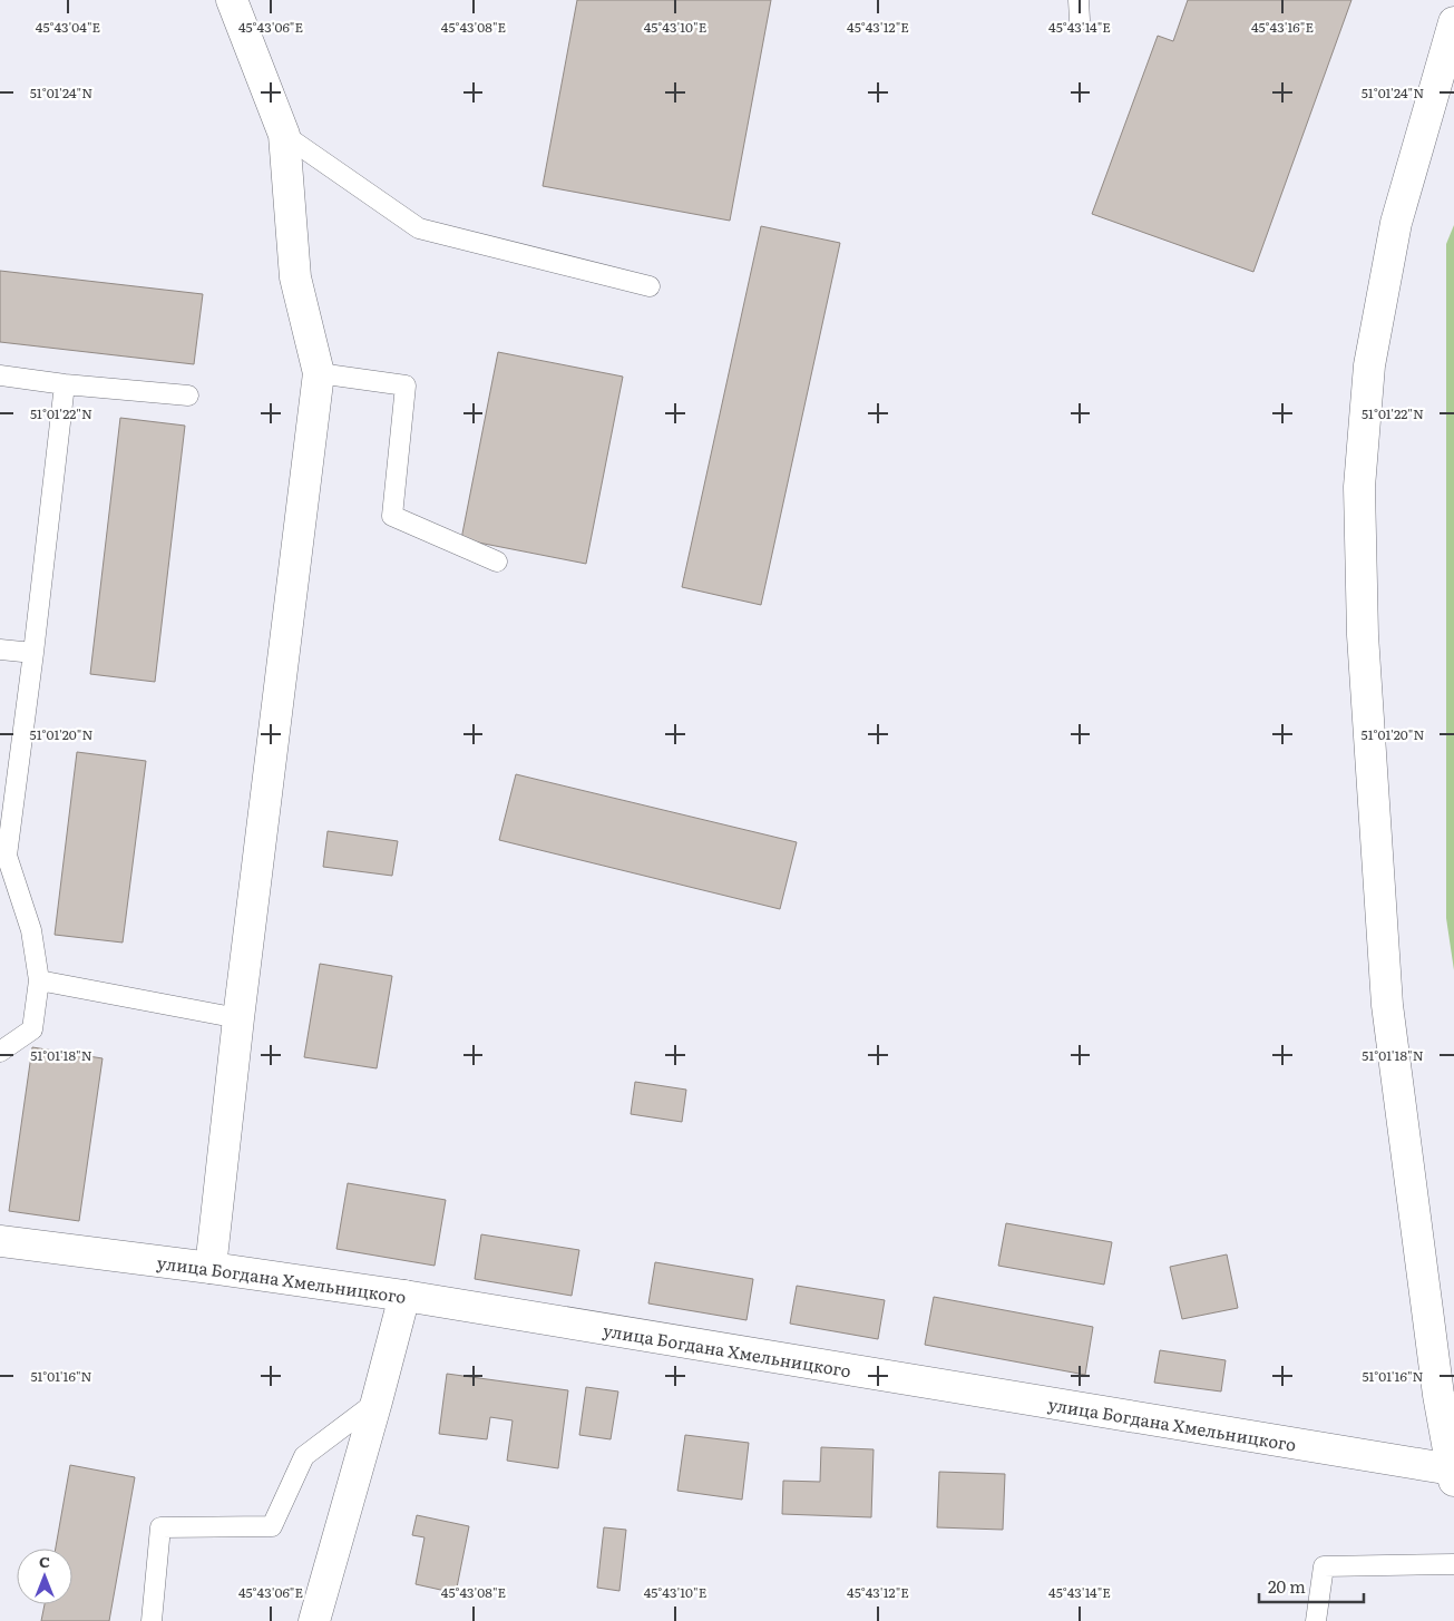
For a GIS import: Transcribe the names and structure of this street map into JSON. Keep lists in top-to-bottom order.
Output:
{
  "streets": {
    "street": ["улица Богдана Хмельницкого"]
  },
  "scale_bar": "20 m",
  "north": "top",
  "coordinates": [
    "45°43'04\"E",
    "45°43'06\"E",
    "45°43'08\"E",
    "45°43'10\"E",
    "45°43'12\"E",
    "45°43'14\"E",
    "45°43'16\"E",
    "51°01'24\"N",
    "51°01'22\"N",
    "51°01'20\"N",
    "51°01'18\"N",
    "51°01'16\"N"
  ]
}
